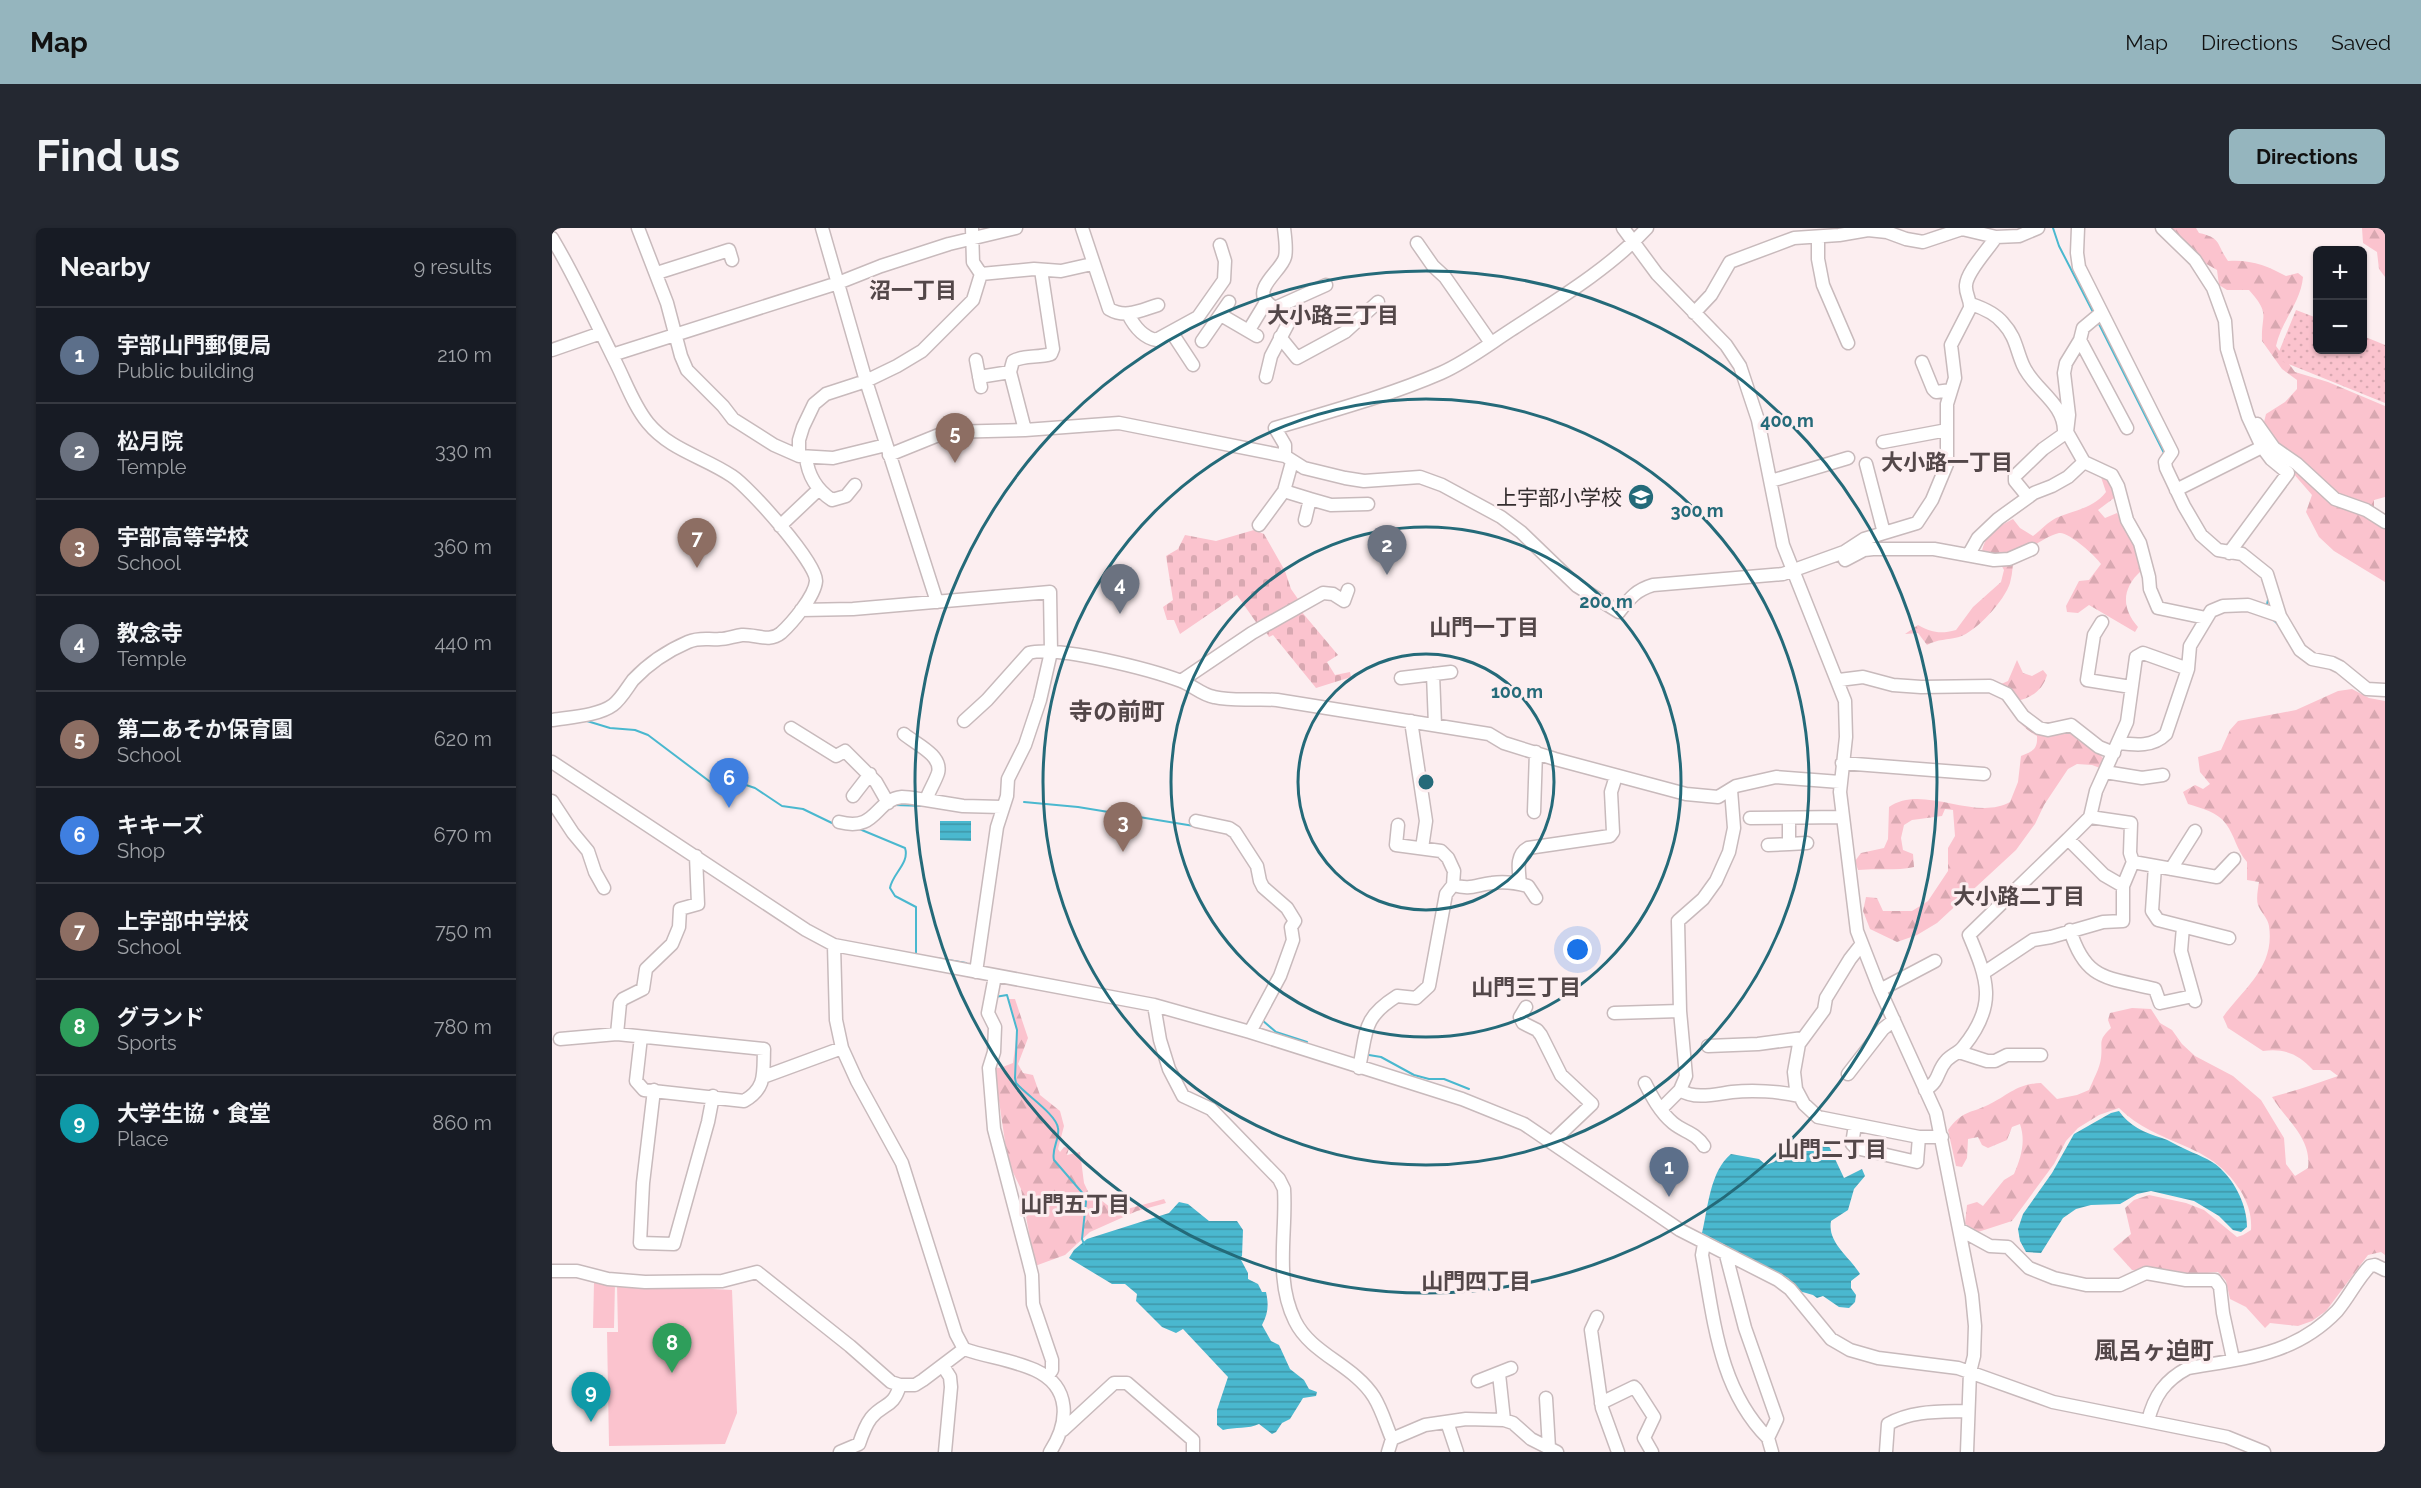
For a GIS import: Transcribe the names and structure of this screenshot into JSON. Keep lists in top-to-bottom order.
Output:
{
  "districts": [
    "沼一丁目",
    "大小路三丁目",
    "大小路一丁目",
    "山門一丁目",
    "寺の前町",
    "大小路二丁目",
    "山門三丁目",
    "山門二丁目",
    "山門五丁目",
    "山門四丁目",
    "風呂ヶ迫町"
  ],
  "places": {
    "school or university": ["上宇部小学校"]
  },
  "page": {
    "header": "Map",
    "nav": ["Map", "Directions", "Saved"],
    "buttons": "Directions",
    "title": "Find us",
    "heading": ["Nearby", "9 results"],
    "map_buttons": ["+", "−"],
    "list": [
      {
        "mark": "1",
        "name": "宇部山門郵便局",
        "note": "Public building",
        "value": "210 m"
      },
      {
        "mark": "2",
        "name": "松月院",
        "note": "Temple",
        "value": "330 m"
      },
      {
        "mark": "3",
        "name": "宇部高等学校",
        "note": "School",
        "value": "360 m"
      },
      {
        "mark": "4",
        "name": "教念寺",
        "note": "Temple",
        "value": "440 m"
      },
      {
        "mark": "5",
        "name": "第二あそか保育園",
        "note": "School",
        "value": "620 m"
      },
      {
        "mark": "6",
        "name": "キキーズ",
        "note": "Shop",
        "value": "670 m"
      },
      {
        "mark": "7",
        "name": "上宇部中学校",
        "note": "School",
        "value": "750 m"
      },
      {
        "mark": "8",
        "name": "グランド",
        "note": "Sports",
        "value": "780 m"
      },
      {
        "mark": "9",
        "name": "大学生協・食堂",
        "note": "Place",
        "value": "860 m"
      }
    ],
    "pins": [
      "5",
      "7",
      "2",
      "4",
      "6",
      "3",
      "1",
      "8",
      "9"
    ]
  },
  "rings": [
    "400 m",
    "300 m",
    "200 m",
    "100 m"
  ]
}
